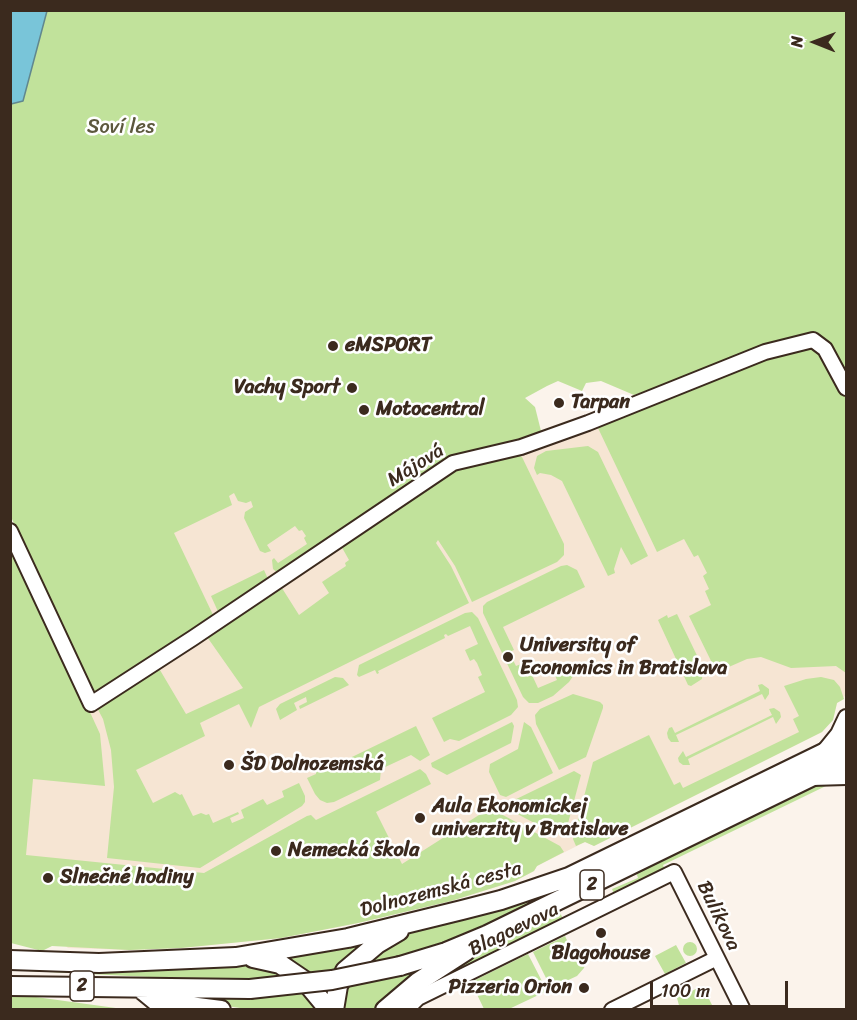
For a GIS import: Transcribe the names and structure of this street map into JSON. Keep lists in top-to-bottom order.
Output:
{
  "streets": {
    "main road": ["2", "Dolnozemská cesta"],
    "street": ["Májová", "Bulíkova", "Blagoevova"]
  },
  "crossings": [
    ["Bulíkova", "Blagoevova"]
  ],
  "parks": ["Soví les"],
  "places": [
    "eMSPORT",
    "Vachy Sport",
    "Tarpan",
    "Motocentral",
    "University of Economics in Bratislava",
    "ŠD Dolnozemská",
    "Aula Ekonomickej univerzity v Bratislave",
    "Nemecká škola",
    "Slnečné hodiny",
    "Blagohouse",
    "Pizzeria Orion"
  ],
  "scale_bar": "100 m",
  "north": "left"
}
